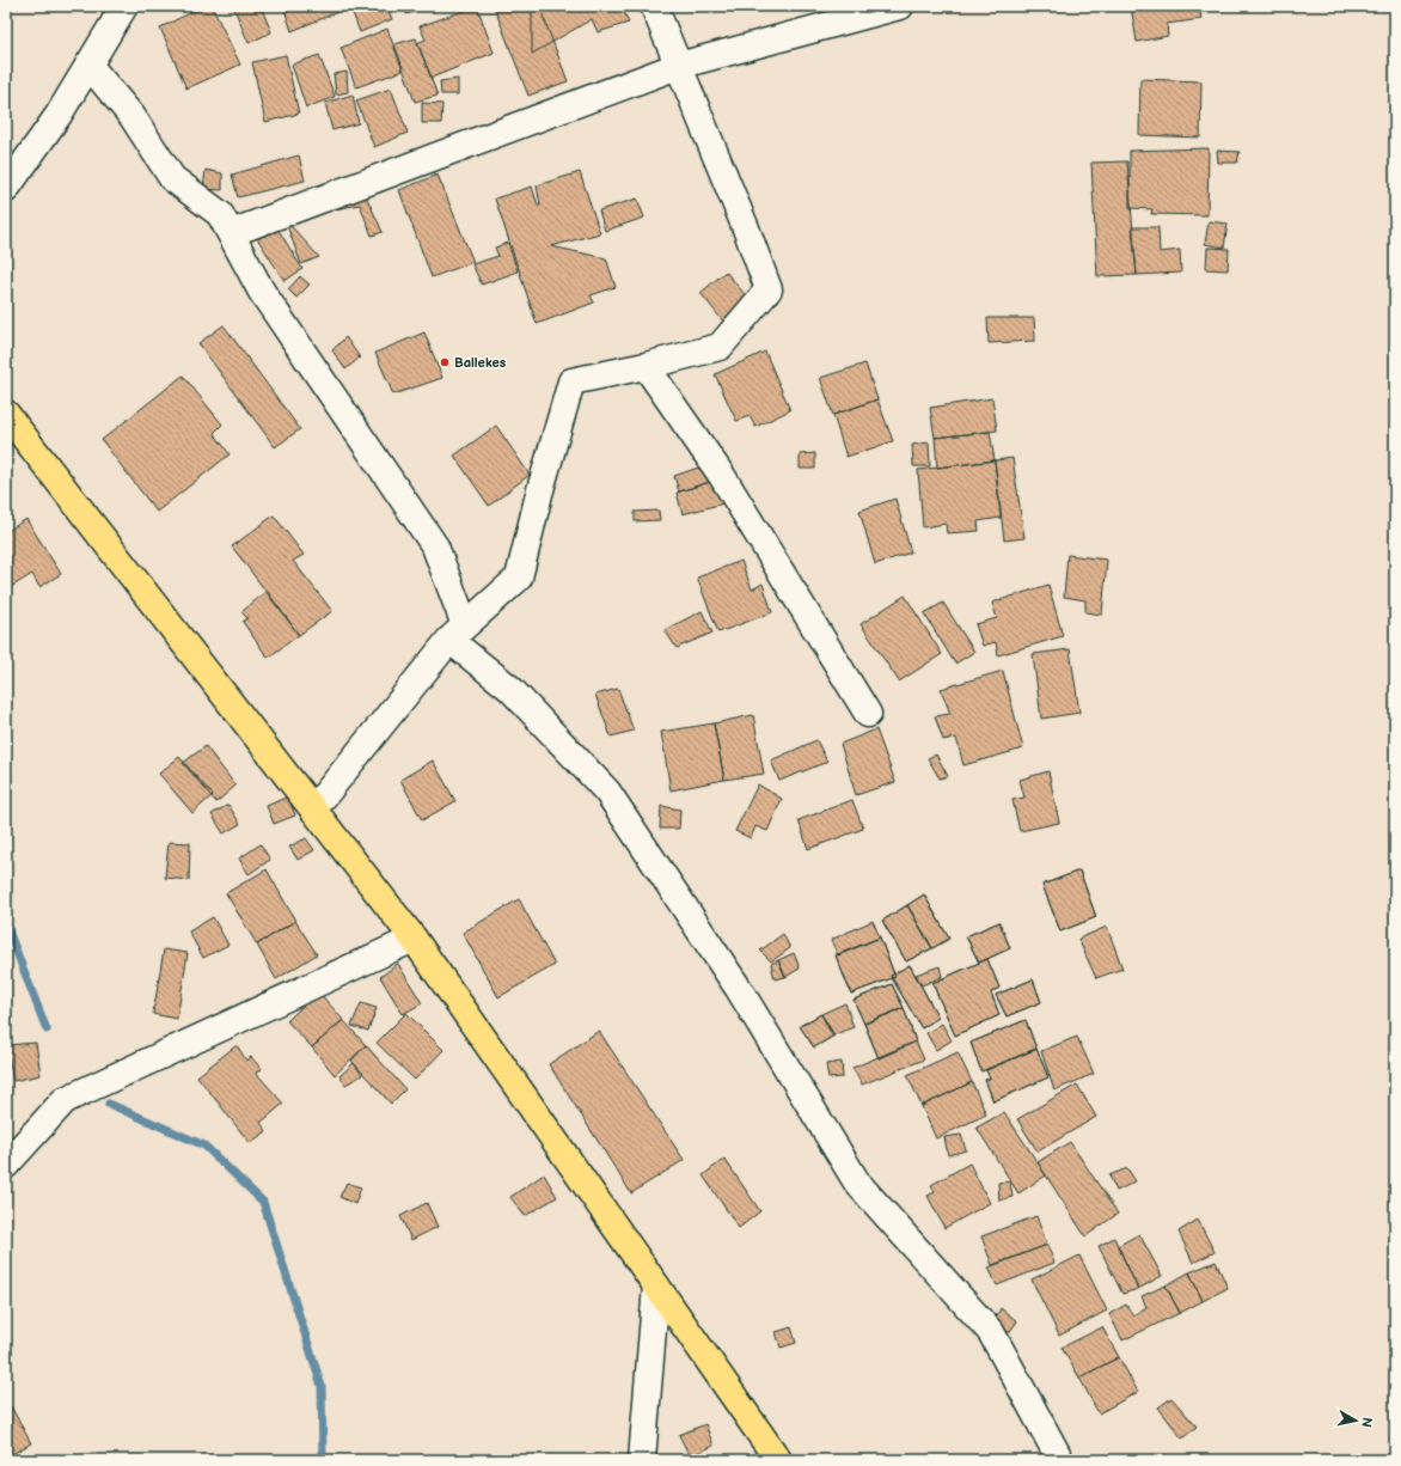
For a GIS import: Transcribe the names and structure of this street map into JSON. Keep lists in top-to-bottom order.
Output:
{
  "places": ["Ballekes"],
  "north": "right"
}
